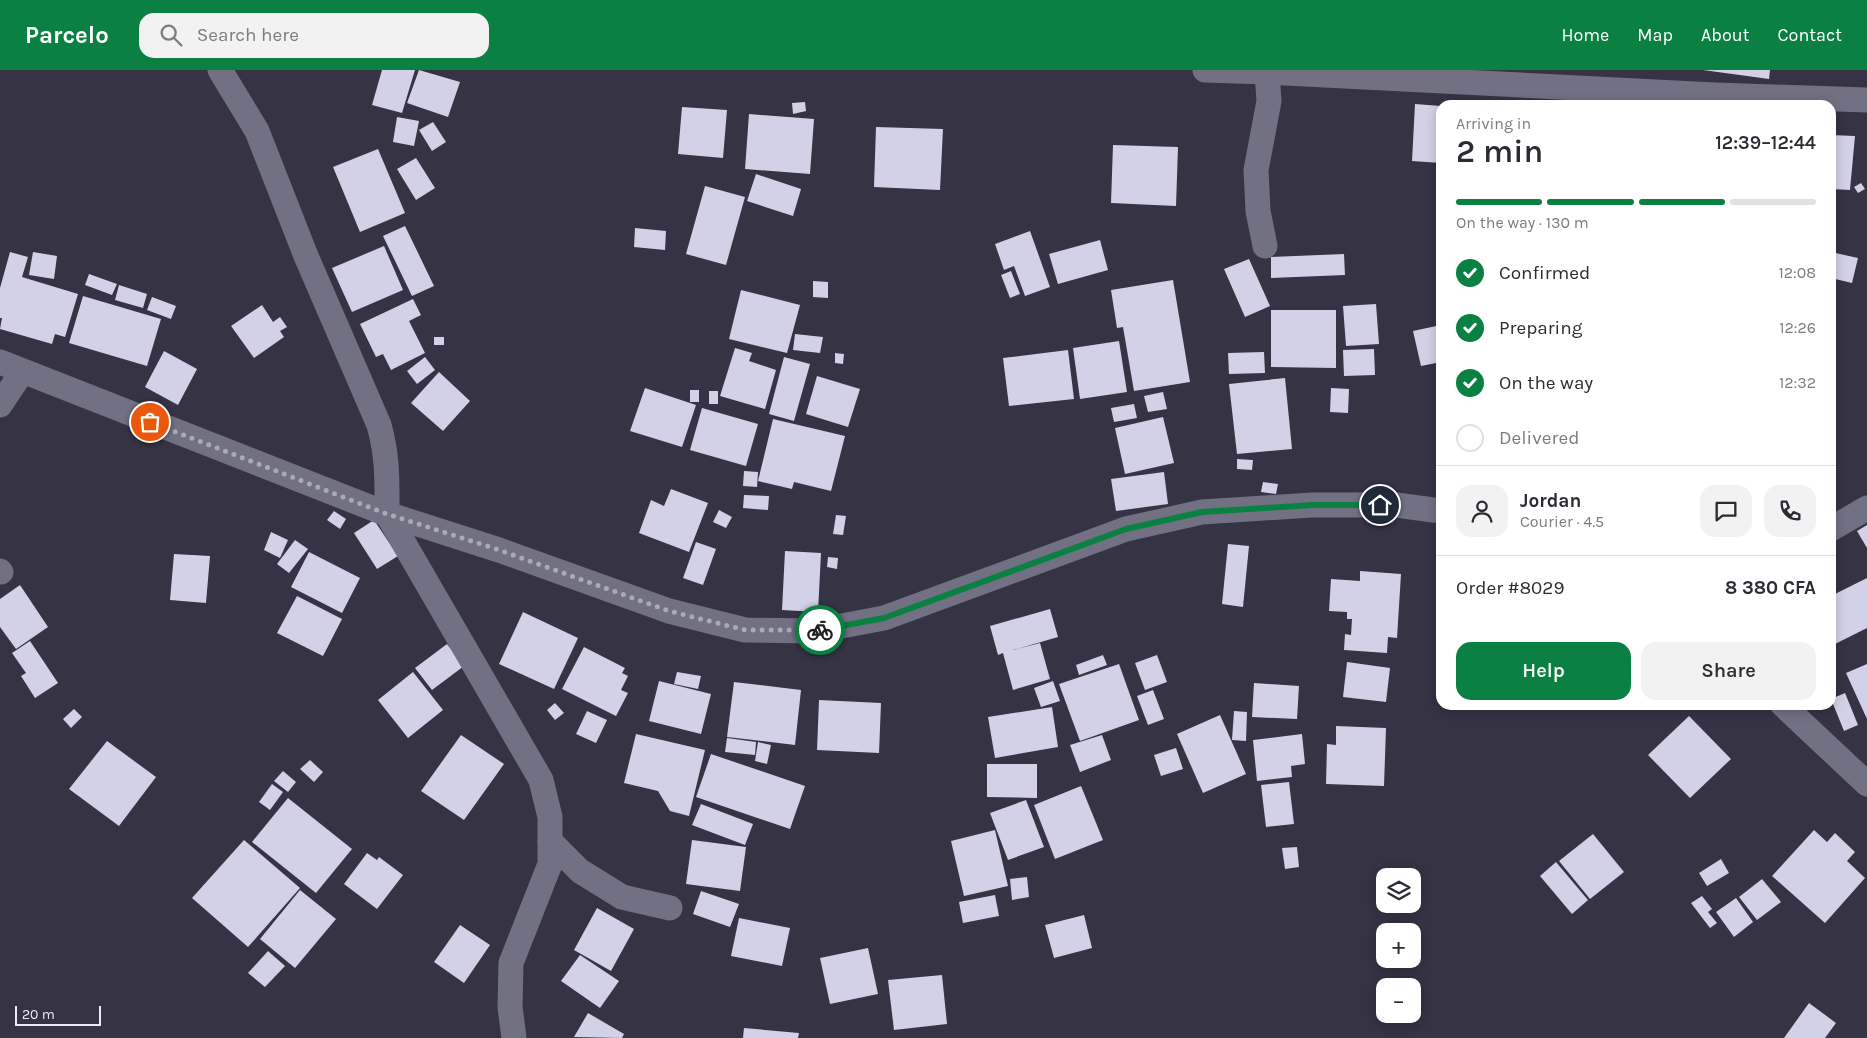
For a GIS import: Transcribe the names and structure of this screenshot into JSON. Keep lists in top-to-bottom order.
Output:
{
  "scale_bar": "20 m",
  "page": {
    "header": "Parcelo",
    "search": "Search here",
    "nav": [
      "Home",
      "Map",
      "About",
      "Contact"
    ],
    "heading": ["2 min", "Arriving in", "12:39–12:44"],
    "panel": [
      "Jordan",
      "Courier · 4.5",
      "Order #8029",
      "8 380 CFA"
    ],
    "bar": "On the way · 130 m",
    "list": [
      ["Confirmed", "12:08"],
      ["Preparing", "12:26"],
      ["On the way", "12:32"],
      "Delivered"
    ],
    "buttons": ["Help", "Share"],
    "map_buttons": ["+", "−"],
    "scale": "20 m"
  }
}
